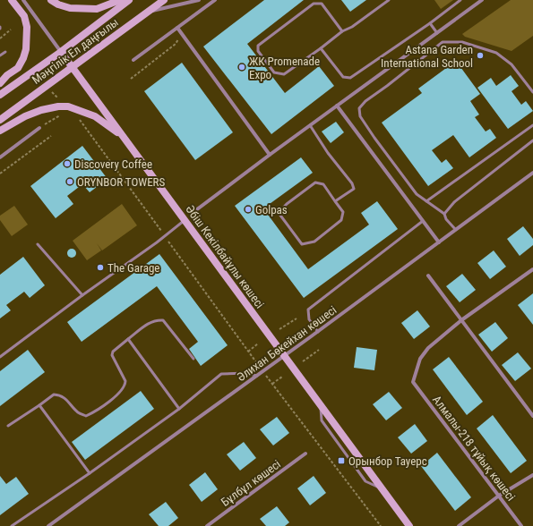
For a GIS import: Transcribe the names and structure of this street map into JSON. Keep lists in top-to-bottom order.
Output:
{
  "streets": {
    "main road": ["Мәңгілік Ел даңғылы", "Әбіш Кекілбайұлы көшесі"],
    "street": ["Әлихан Бөкейхан көшесі", "Алмалы-218 тұйық көшесі", "Бұлбұл көшесі"]
  },
  "crossings": [
    ["Мәңгілік Ел даңғылы", "Әбіш Кекілбайұлы көшесі"],
    ["Әбіш Кекілбайұлы көшесі", "Әлихан Бөкейхан көшесі"]
  ],
  "places": {
    "other": [
      "Astana Garden International School",
      "ЖК Promenade Expo",
      "Discovery Coffee",
      "ORYNBOR TOWERS",
      "Golpas",
      "The Garage"
    ],
    "transit": ["Орынбор Тауерс"]
  }
}
